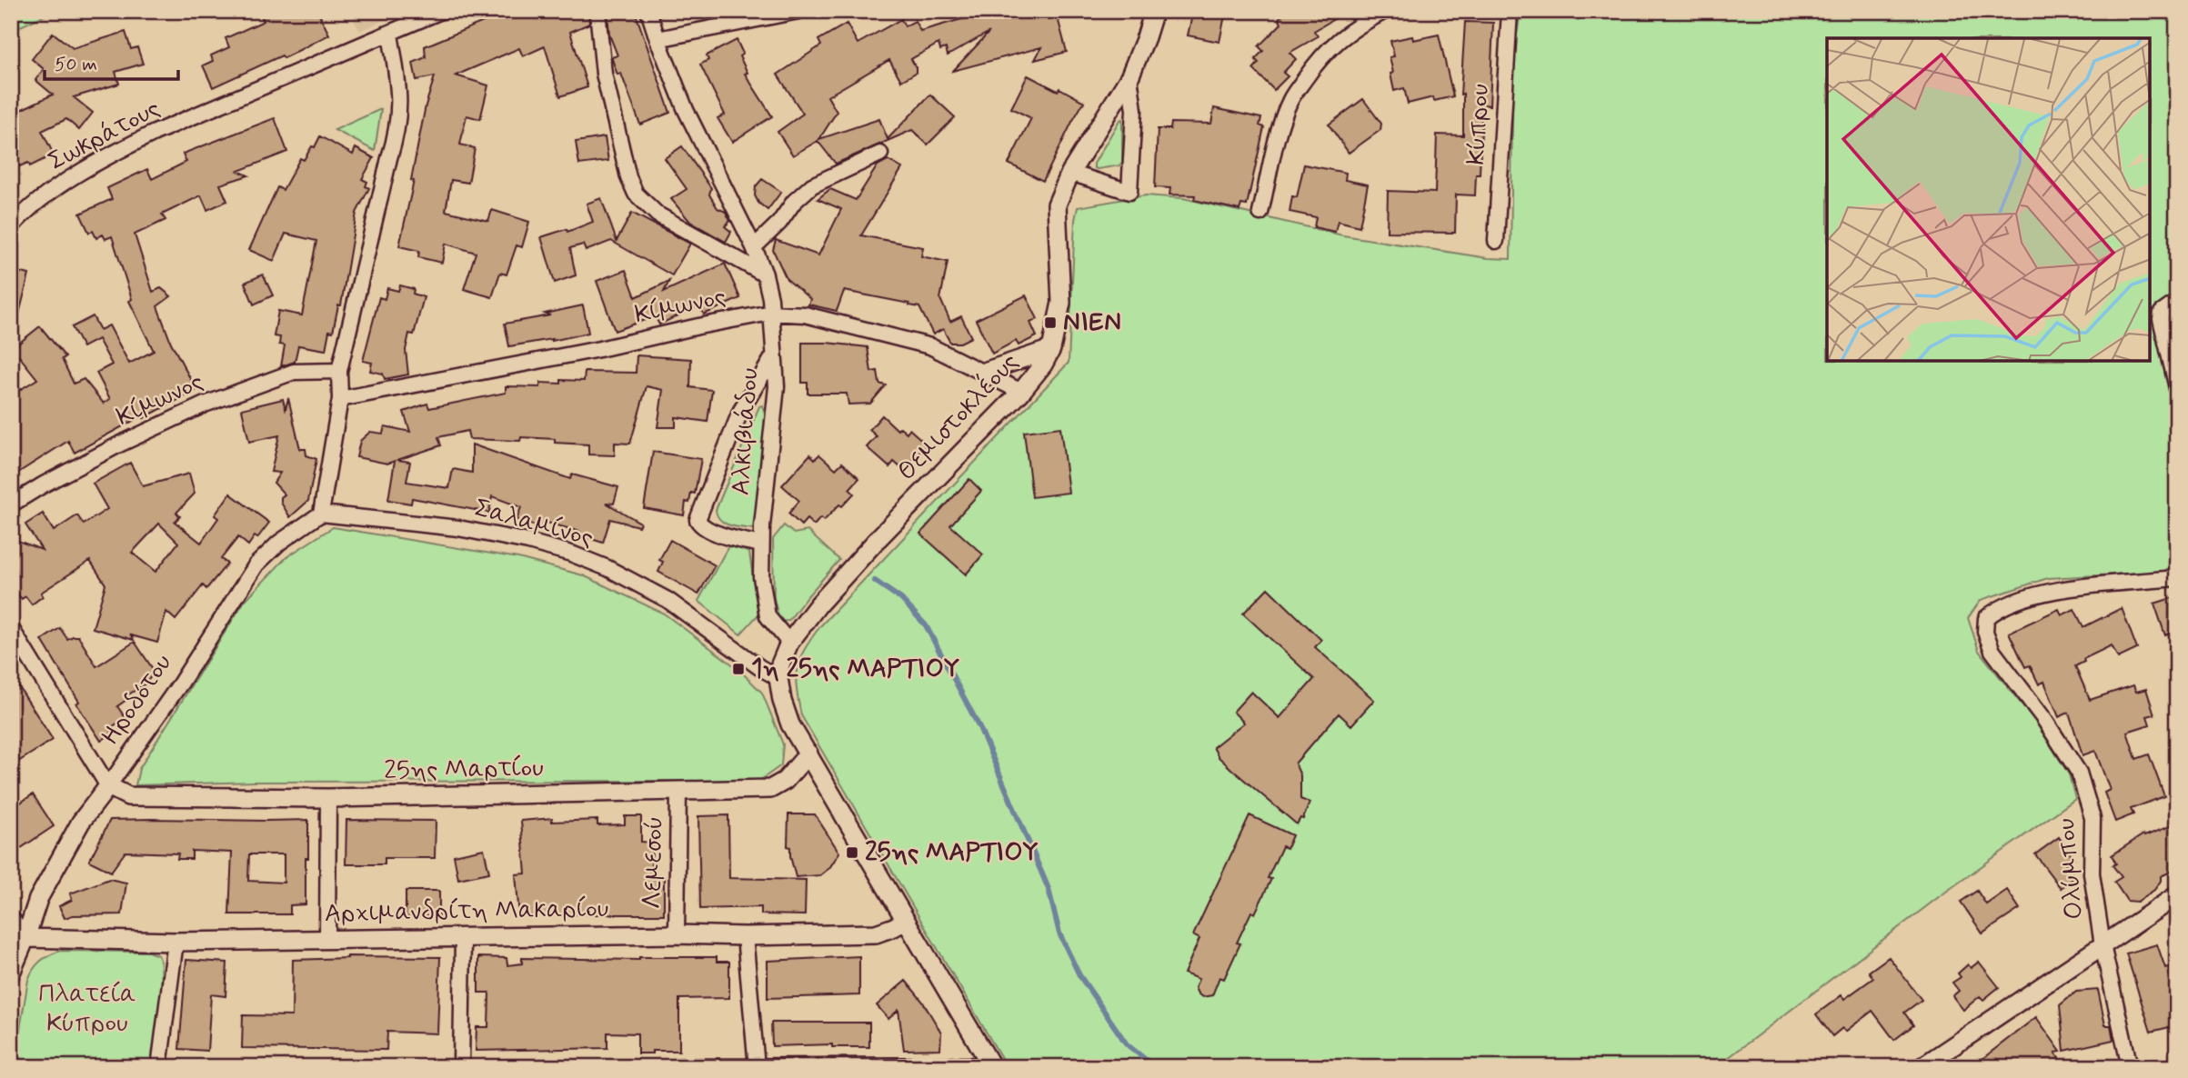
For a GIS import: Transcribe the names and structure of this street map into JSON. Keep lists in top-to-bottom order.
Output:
{
  "streets": {
    "street": [
      "Κύπρου",
      "Σωκράτους",
      "Κίμωνος",
      "Θεμιστοκλέους",
      "Αλκιβιάδου",
      "Σαλαμίνος",
      "Ηροδότου",
      "25ης Μαρτίου",
      "Λεμεσού",
      "Ολύμπου",
      "Αρχιμανδρίτη Μακαρίου"
    ]
  },
  "crossings": [
    ["Κίμωνος", "Θεμιστοκλέους"],
    ["Κίμωνος", "Αλκιβιάδου"],
    ["Θεμιστοκλέους", "Αλκιβιάδου"],
    ["Θεμιστοκλέους", "Σαλαμίνος"],
    ["Θεμιστοκλέους", "25ης Μαρτίου"],
    ["Θεμιστοκλέους", "Αρχιμανδρίτη Μακαρίου"],
    ["Σαλαμίνος", "Ηροδότου"],
    ["Ηροδότου", "25ης Μαρτίου"],
    ["Ηροδότου", "Αρχιμανδρίτη Μακαρίου"],
    ["25ης Μαρτίου", "Λεμεσού"],
    ["Λεμεσού", "Αρχιμανδρίτη Μακαρίου"]
  ],
  "parks": ["Πλατεία Κύπρου"],
  "places": {
    "transit": ["ΝΙΕΝ", "1η 25ης ΜΑΡΤΙΟΥ", "25ης ΜΑΡΤΙΟΥ"]
  },
  "scale_bar": "50 m"
}
